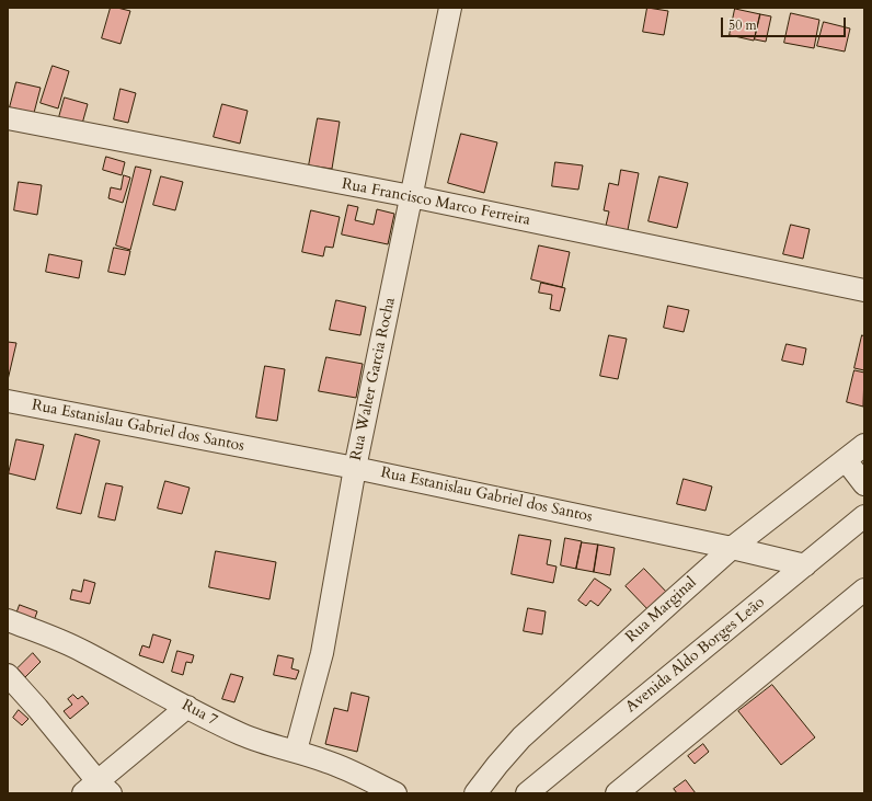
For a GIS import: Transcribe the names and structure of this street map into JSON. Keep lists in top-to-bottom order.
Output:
{
  "streets": {
    "street": [
      "Rua Francisco Marco Ferreira",
      "Rua Walter Garcia Rocha",
      "Rua Estanislau Gabriel dos Santos",
      "Rua Marginal",
      "Avenida Aldo Borges Leão",
      "Rua 7"
    ]
  },
  "crossings": [
    ["Rua Francisco Marco Ferreira", "Rua Walter Garcia Rocha"],
    ["Rua Walter Garcia Rocha", "Rua Estanislau Gabriel dos Santos"],
    ["Rua Walter Garcia Rocha", "Rua 7"],
    ["Rua Estanislau Gabriel dos Santos", "Rua Marginal"],
    ["Rua Estanislau Gabriel dos Santos", "Avenida Aldo Borges Leão"]
  ],
  "scale_bar": "50 m"
}
